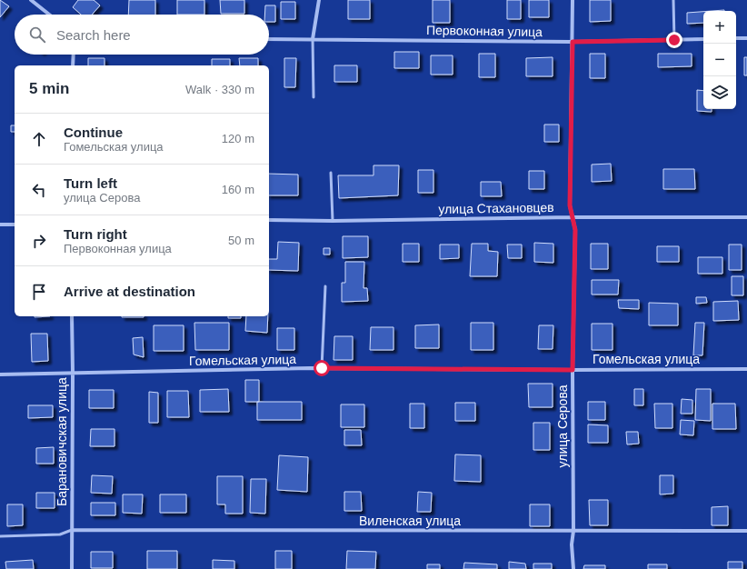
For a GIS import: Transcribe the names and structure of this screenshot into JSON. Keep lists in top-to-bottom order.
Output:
{
  "streets": {
    "street": [
      "Первоконная улица",
      "улица Стахановцев",
      "Гомельская улица",
      "улица Серова",
      "Барановичская улица",
      "Виленская улица"
    ]
  },
  "crossings": [
    ["Первоконная улица", "улица Серова"],
    ["улица Стахановцев", "улица Серова"],
    ["Гомельская улица", "улица Серова"],
    ["Гомельская улица", "Барановичская улица"],
    ["улица Серова", "Виленская улица"],
    ["Барановичская улица", "Виленская улица"]
  ],
  "page": {
    "map_buttons": ["+", "−"],
    "search": "Search here",
    "heading": ["5 min", "Walk · 330 m"],
    "list": [
      ["Continue", "Гомельская улица", "120 m"],
      ["Turn left", "улица Серова", "160 m"],
      ["Turn right", "Первоконная улица", "50 m"],
      "Arrive at destination"
    ]
  }
}
